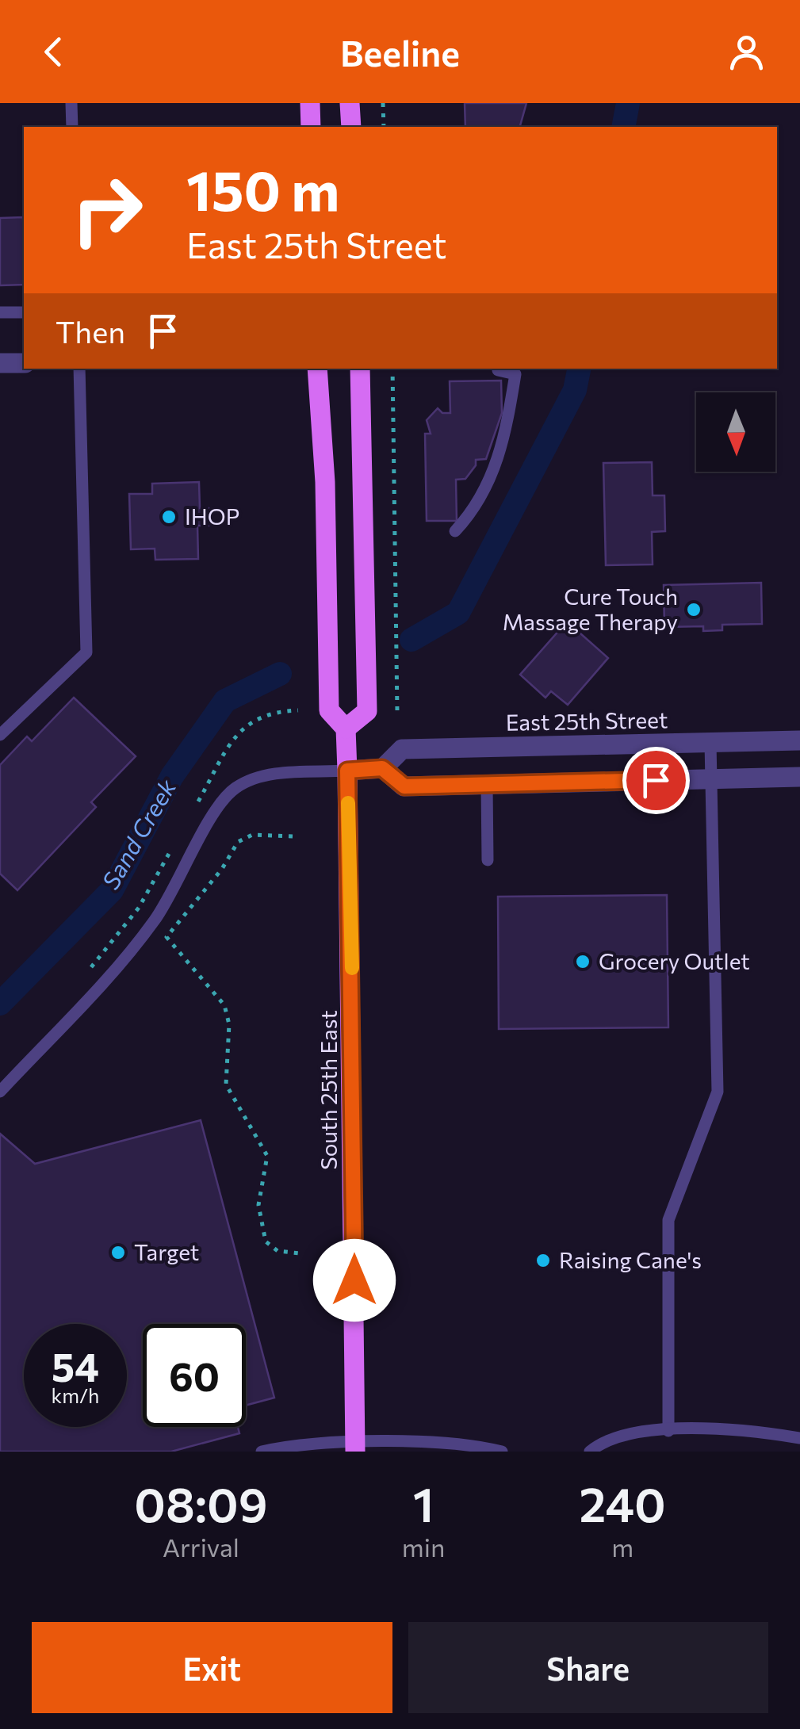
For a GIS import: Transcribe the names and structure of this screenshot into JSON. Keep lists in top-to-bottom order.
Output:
{
  "streets": {
    "main road": ["South 25th East"],
    "street": ["East 25th Street"]
  },
  "crossings": [
    ["East 25th Street", "South 25th East"]
  ],
  "water": ["Sand Creek"],
  "places": [
    "IHOP",
    "Cure Touch Massage Therapy",
    "Grocery Outlet",
    "Target",
    "Raising Cane's"
  ],
  "north": "bottom",
  "page": {
    "header": "Beeline",
    "turn": ["150 m", "East 25th Street"],
    "then": "Then",
    "speed": "54 km/h",
    "limit": "60",
    "eta": [
      "08:09",
      "Arrival",
      "1",
      "min",
      "240",
      "m"
    ],
    "buttons": ["Exit", "Share"]
  }
}
